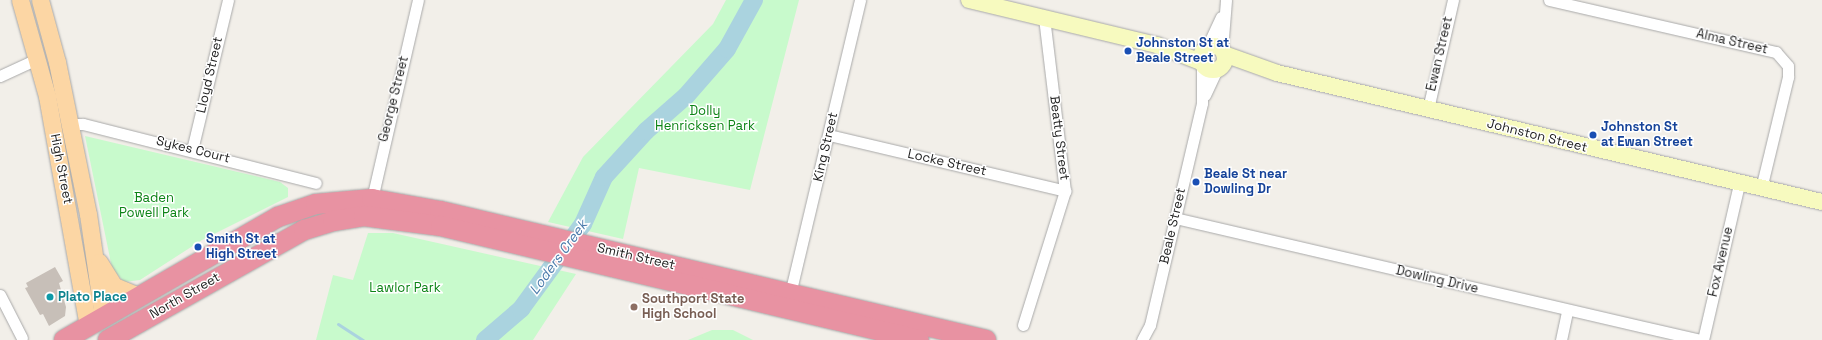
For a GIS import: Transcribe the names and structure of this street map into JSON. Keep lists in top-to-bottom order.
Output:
{
  "streets": {
    "highway": ["High Street", "Smith Street", "North Street"],
    "street": [
      "Alma Street",
      "Ewan Street",
      "Lloyd Street",
      "George Street",
      "Johnston Street",
      "Beatty Street",
      "King Street",
      "Sykes Court",
      "Locke Street",
      "Beale Street",
      "Fox Avenue",
      "Dowling Drive"
    ]
  },
  "crossings": [
    ["Alma Street", "Johnston Street"],
    ["Ewan Street", "Johnston Street"],
    ["Lloyd Street", "Sykes Court"],
    ["George Street", "Smith Street"],
    ["Johnston Street", "Beatty Street"],
    ["Johnston Street", "Beale Street"],
    ["Johnston Street", "Fox Avenue"],
    ["Beatty Street", "Locke Street"],
    ["King Street", "Locke Street"],
    ["King Street", "Smith Street"],
    ["Sykes Court", "High Street"],
    ["High Street", "North Street"],
    ["Beale Street", "Dowling Drive"],
    ["Smith Street", "North Street"]
  ],
  "water": ["Loders Creek"],
  "parks": ["Dolly Henricksen Park", "Baden Powell Park", "Lawlor Park"],
  "places": [
    "Johnston St at Beale Street",
    "Johnston St at Ewan Street",
    "Beale St near Dowling Dr",
    "Smith St at High Street",
    "Plato Place",
    "Southport State High School"
  ]
}
